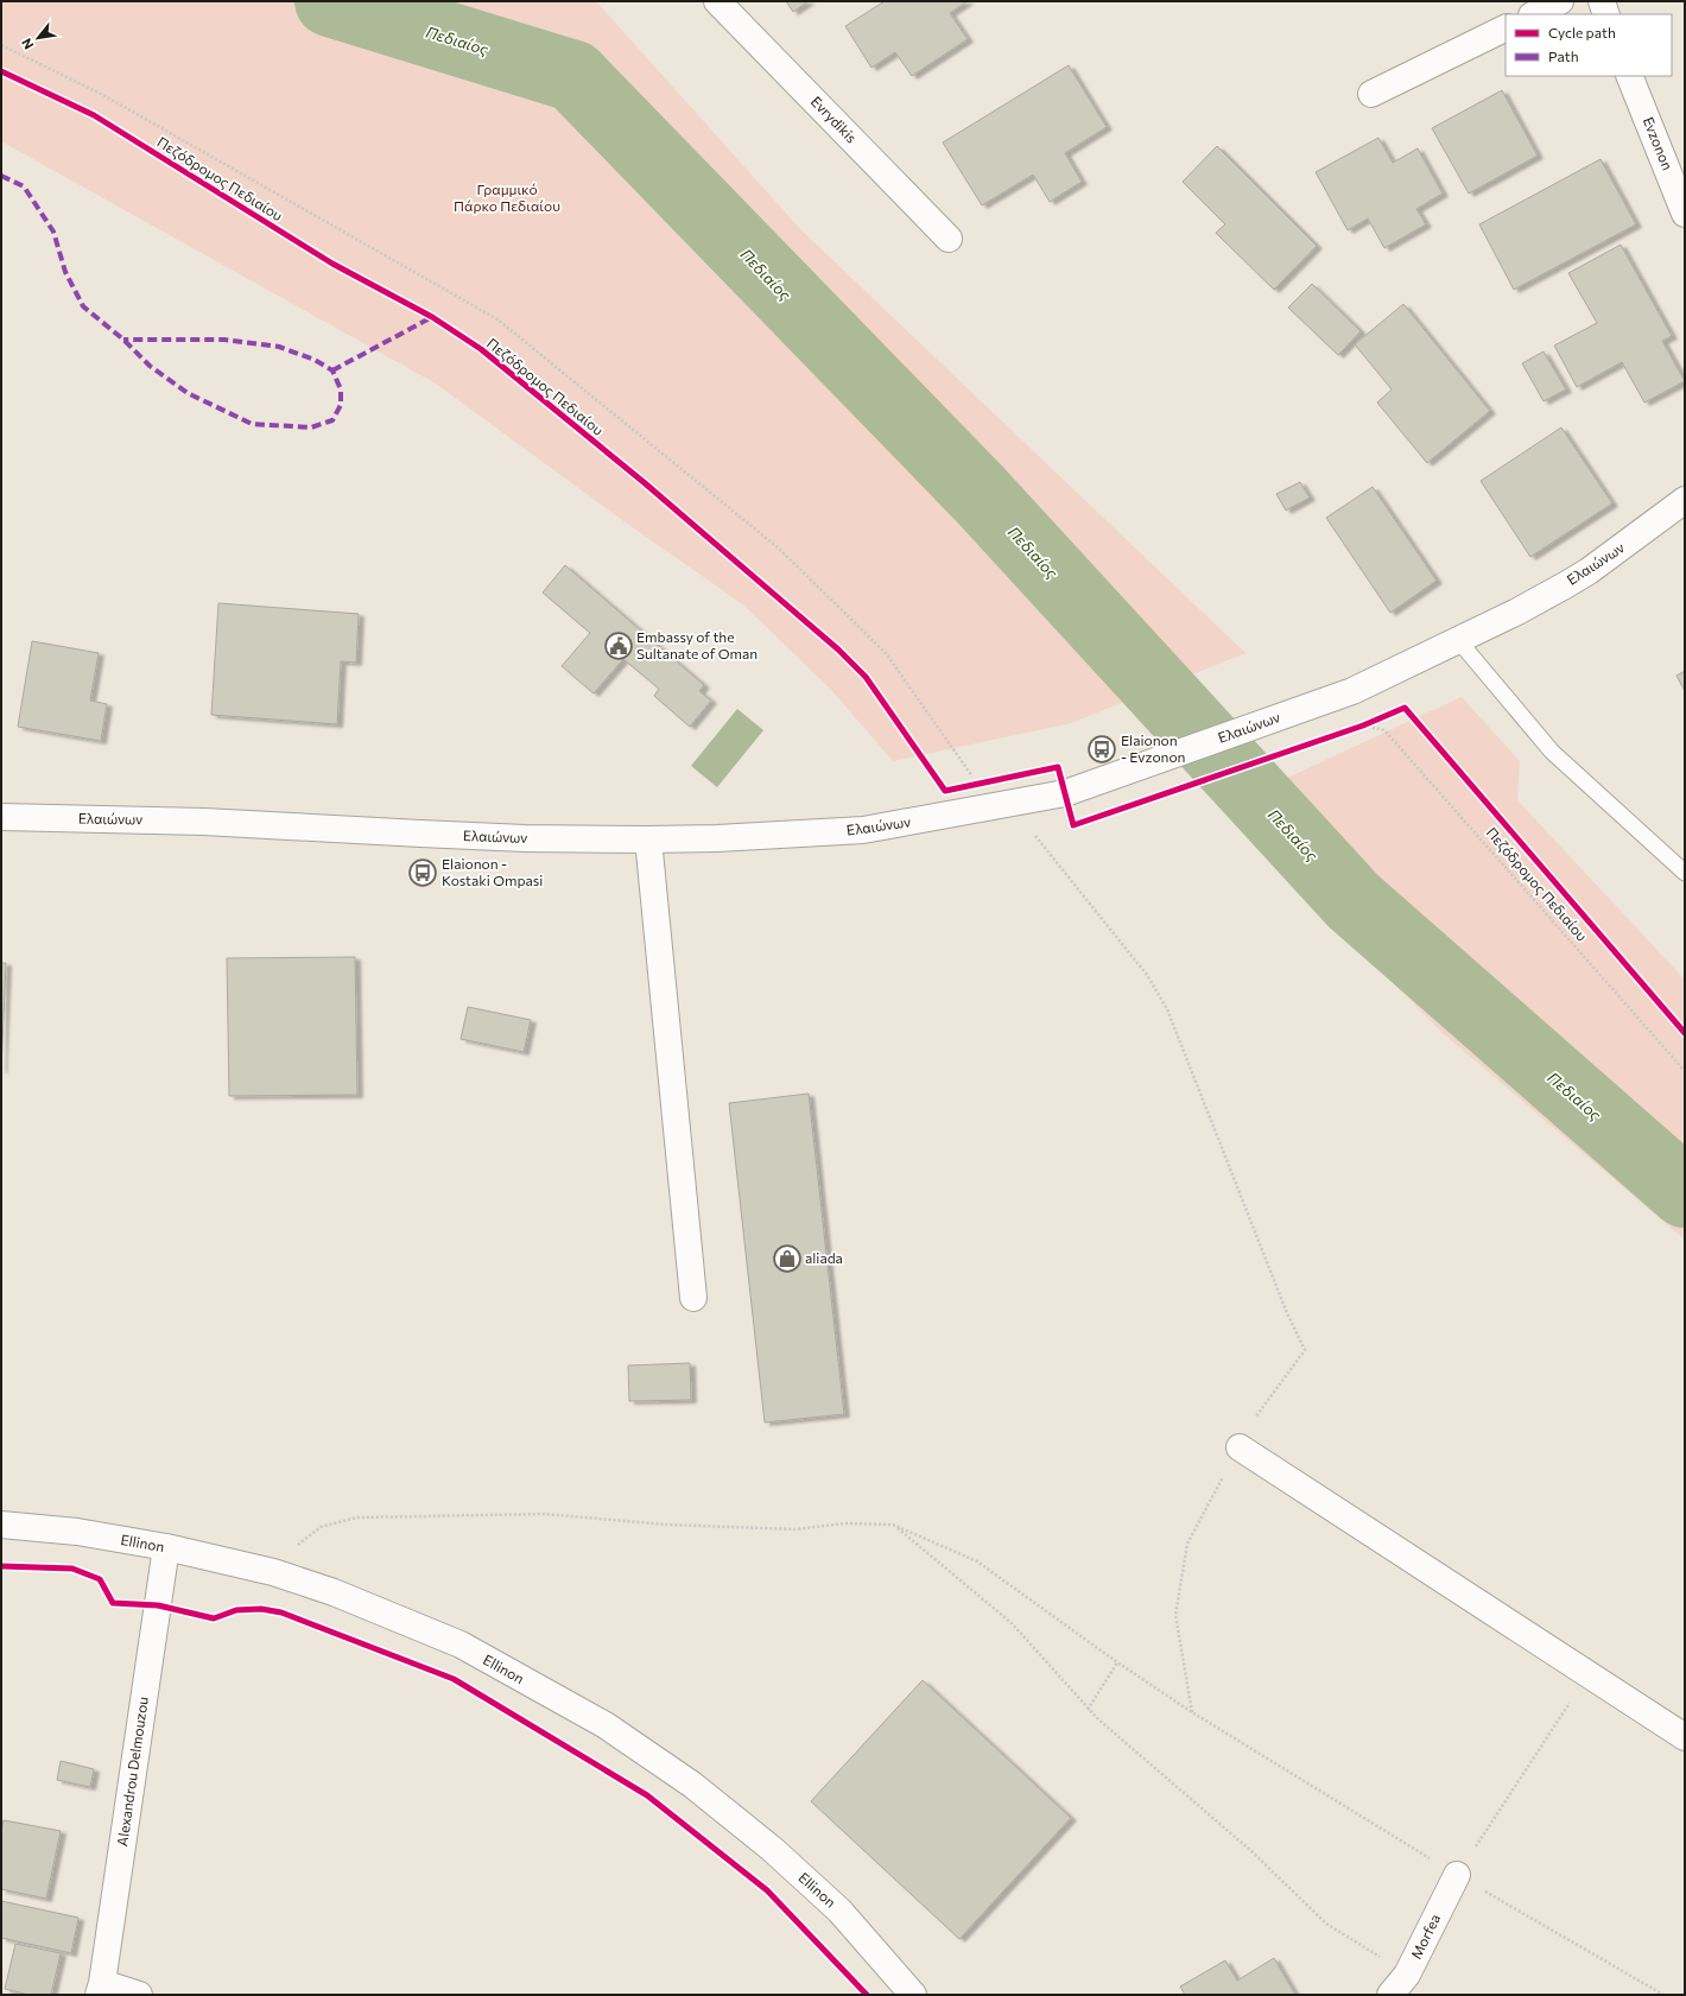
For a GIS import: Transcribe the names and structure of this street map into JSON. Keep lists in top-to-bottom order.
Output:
{
  "streets": {
    "street": [
      "Evrydikis",
      "Evzonon",
      "Ελαιώνων",
      "Ellinon",
      "Alexandrou Delmouzou",
      "Morfea"
    ],
    "cycle path": ["Πεζόδρομος Πεδιαίου"]
  },
  "crossings": [
    ["Ellinon", "Alexandrou Delmouzou"]
  ],
  "water": ["Πεδιαίος"],
  "parks": ["Γραμμικό Πάρκο Πεδιαίου"],
  "places": {
    "public building": ["Embassy of the Sultanate of Oman"],
    "bus stop": ["Elaionon - Evzonon", "Elaionon - Kostaki Ompasi"],
    "shop": ["aliada"]
  },
  "legend": ["Cycle path", "Path"],
  "north": "bottom left"
}
